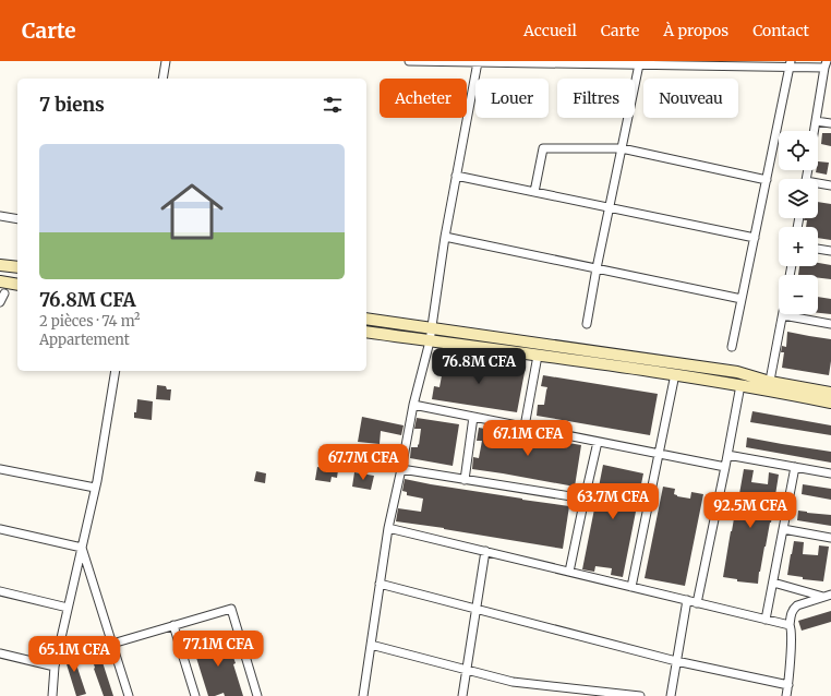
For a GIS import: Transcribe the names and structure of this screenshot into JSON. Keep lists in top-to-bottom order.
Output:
{
  "page": {
    "header": "Carte",
    "nav": [
      "Accueil",
      "Carte",
      "À propos",
      "Contact"
    ],
    "chip": [
      "Acheter",
      "Louer",
      "Filtres",
      "Nouveau"
    ],
    "heading": "7 biens",
    "map_buttons": ["+", "−"],
    "list": [
      {
        "name": "76.8M CFA",
        "note": "2 pièces · 74 m² · Appartement"
      }
    ],
    "price": [
      "76.8M CFA",
      "67.1M CFA",
      "67.7M CFA",
      "63.7M CFA",
      "92.5M CFA",
      "77.1M CFA",
      "65.1M CFA"
    ]
  }
}
